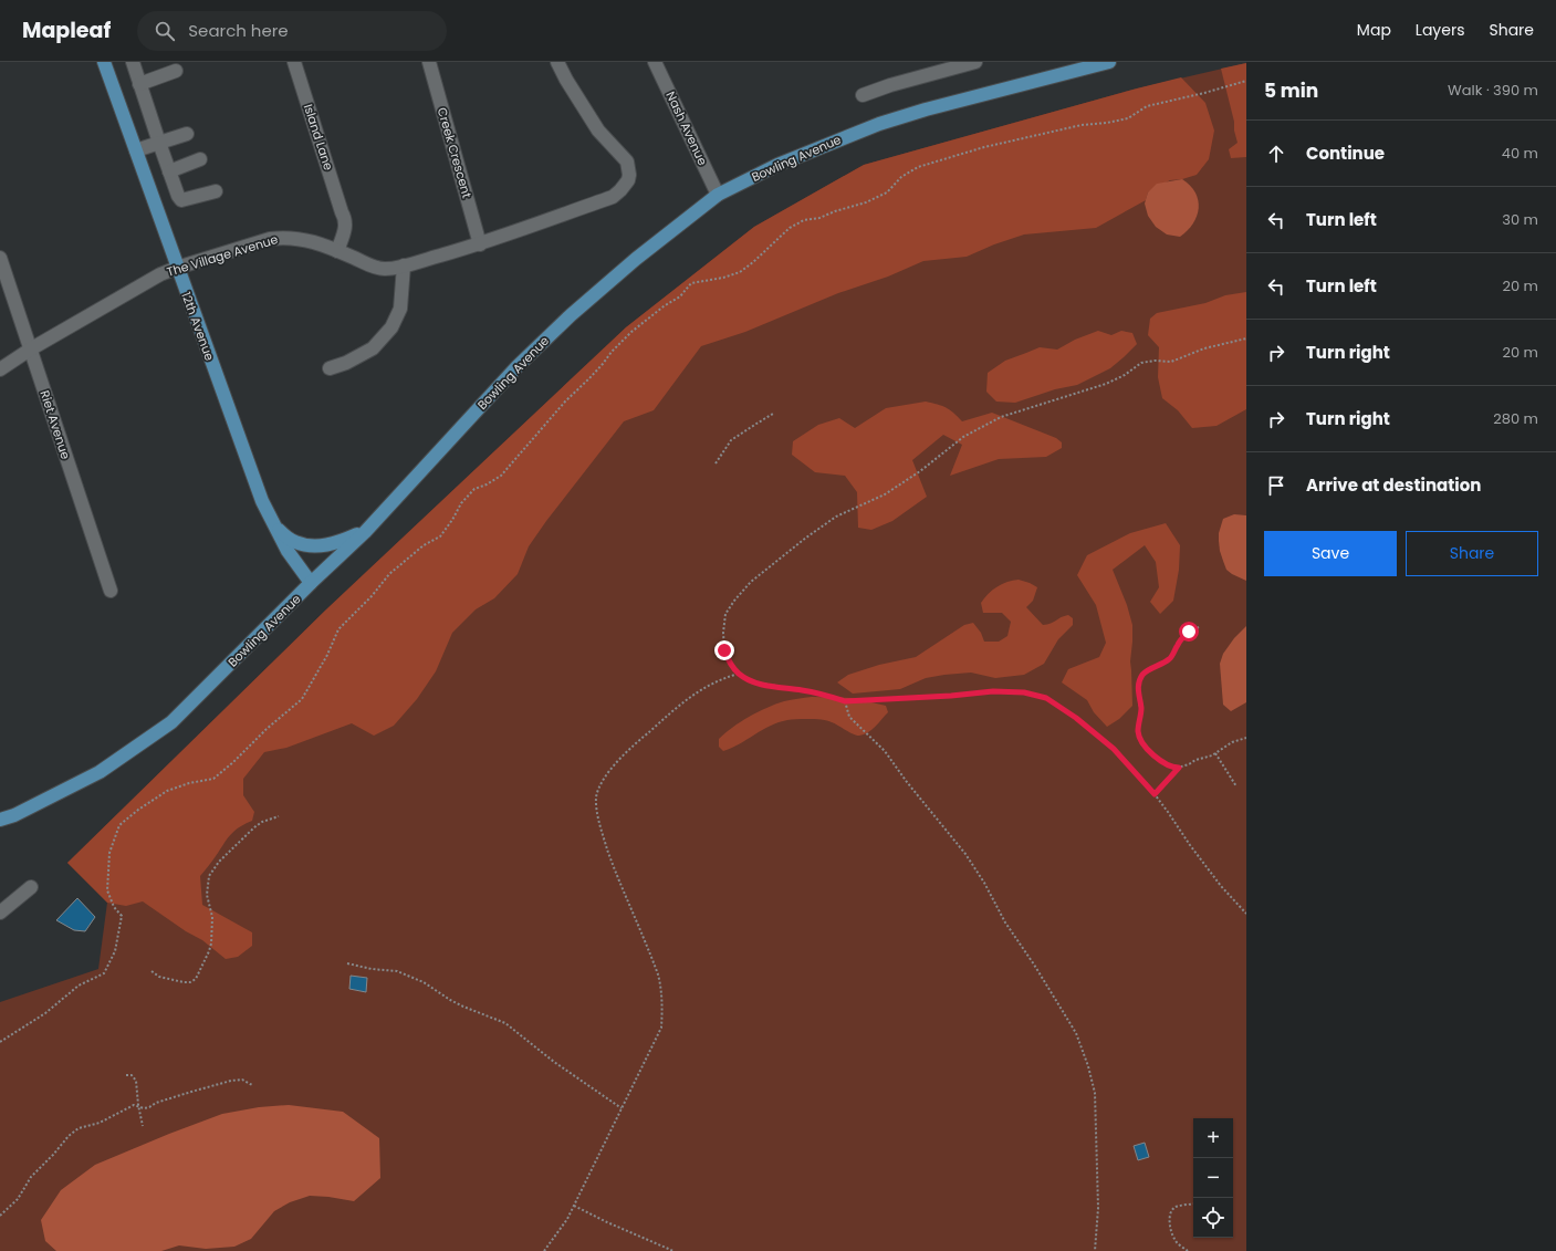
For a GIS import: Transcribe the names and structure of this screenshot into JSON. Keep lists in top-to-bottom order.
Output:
{
  "streets": {
    "main road": ["Bowling Avenue", "12th Avenue"],
    "street": [
      "Nash Avenue",
      "Island Lane",
      "Creek Crescent",
      "The Village Avenue",
      "Riet Avenue"
    ]
  },
  "crossings": [
    ["Nash Avenue", "Bowling Avenue"],
    ["Island Lane", "The Village Avenue"],
    ["Creek Crescent", "The Village Avenue"],
    ["Bowling Avenue", "12th Avenue"],
    ["The Village Avenue", "12th Avenue"],
    ["The Village Avenue", "Riet Avenue"]
  ],
  "page": {
    "header": "Mapleaf",
    "search": "Search here",
    "nav": ["Map", "Layers", "Share"],
    "heading": ["5 min", "Walk · 390 m"],
    "list": [
      ["Continue", "40 m"],
      ["Turn left", "30 m"],
      ["Turn left", "20 m"],
      ["Turn right", "20 m"],
      ["Turn right", "280 m"],
      "Arrive at destination"
    ],
    "buttons": ["Save", "Share"],
    "map_buttons": ["+", "−"]
  }
}
